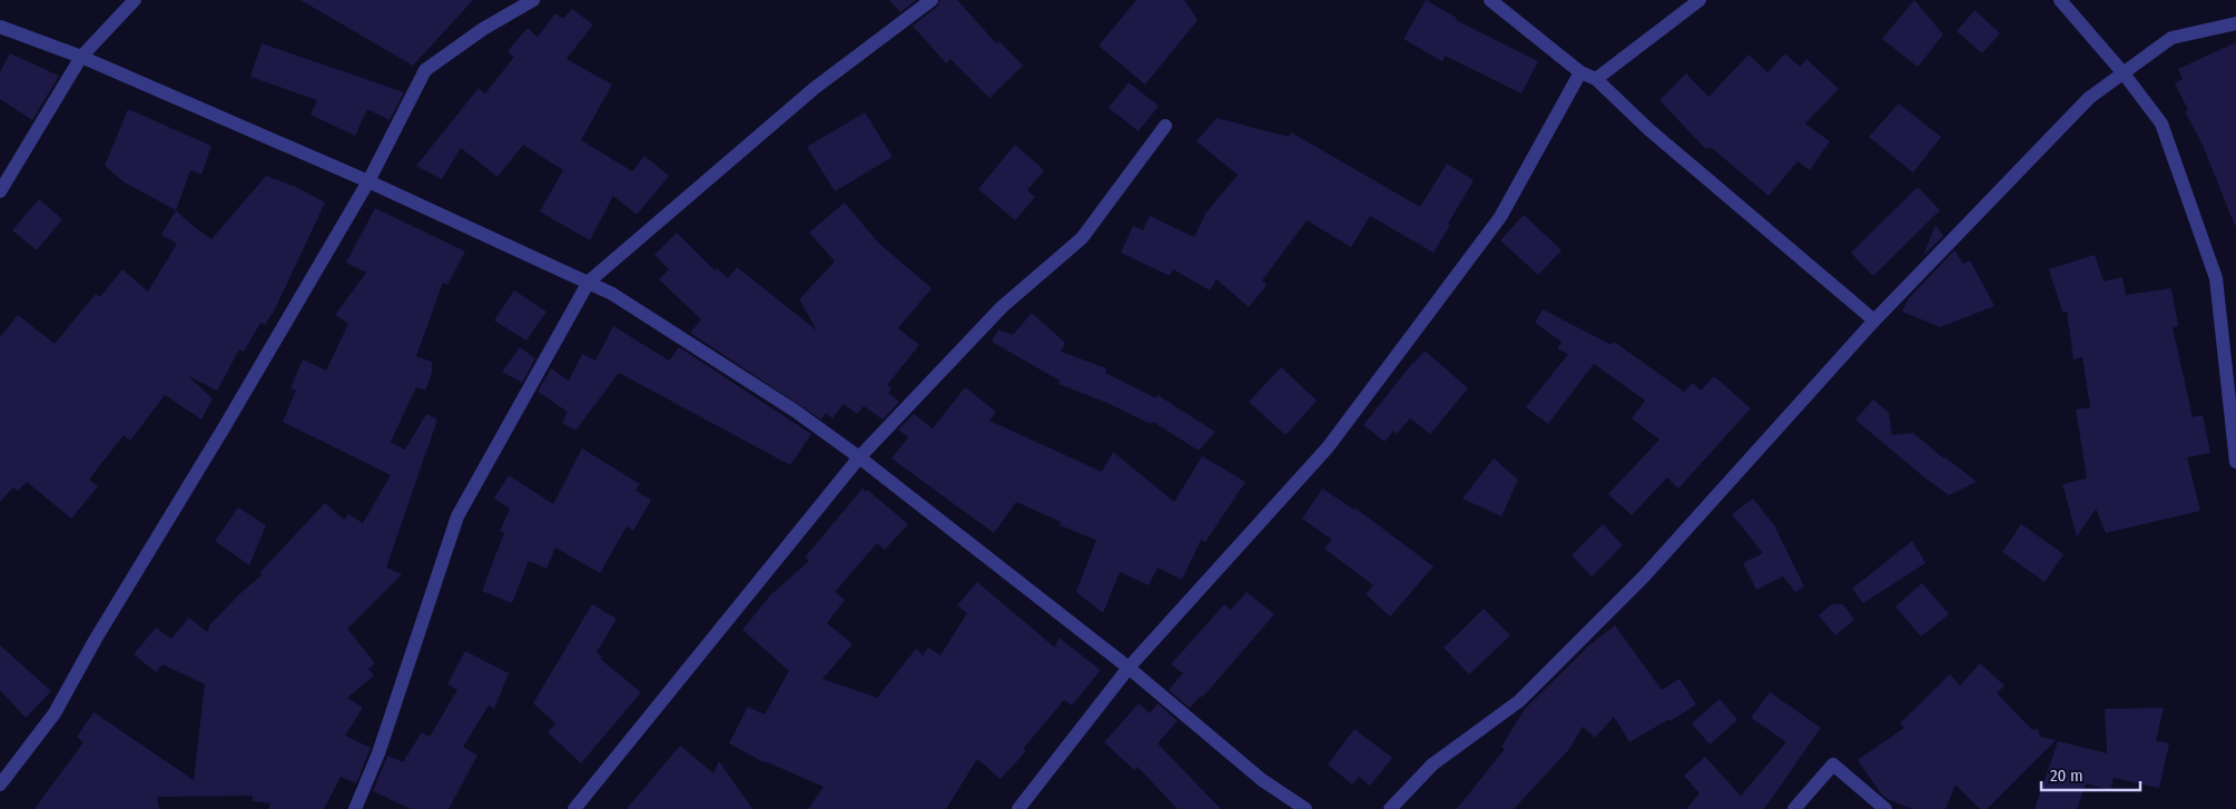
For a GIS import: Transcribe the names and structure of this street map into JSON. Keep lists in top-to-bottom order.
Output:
{
  "scale_bar": "20 m"
}
